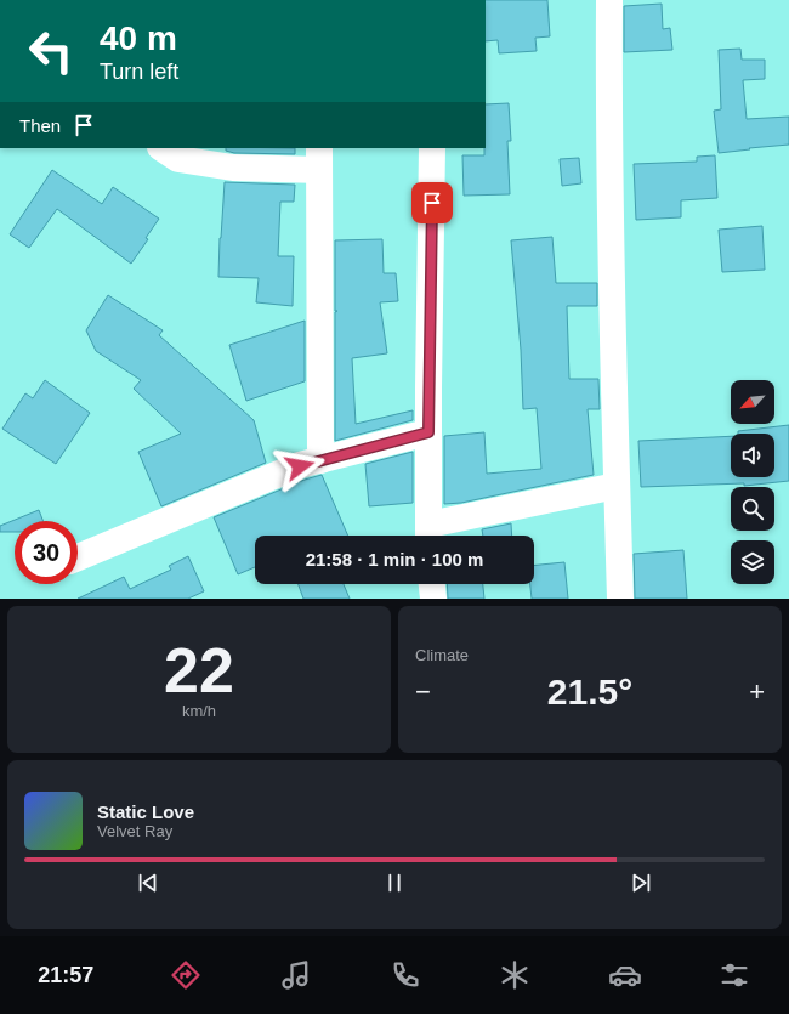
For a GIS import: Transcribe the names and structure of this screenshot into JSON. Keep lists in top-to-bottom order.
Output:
{
  "north": "bottom left",
  "page": {
    "turn": ["40 m", "Turn left"],
    "then": "Then",
    "limit": "30",
    "trip": "21:58 · 1 min · 100 m",
    "tile": [
      ["22", "km/h"],
      "Climate"
    ],
    "heat": ["−", "21.5°", "+"],
    "song": ["Static Love", "Velvet Ray"],
    "tabs": "21:57"
  }
}
